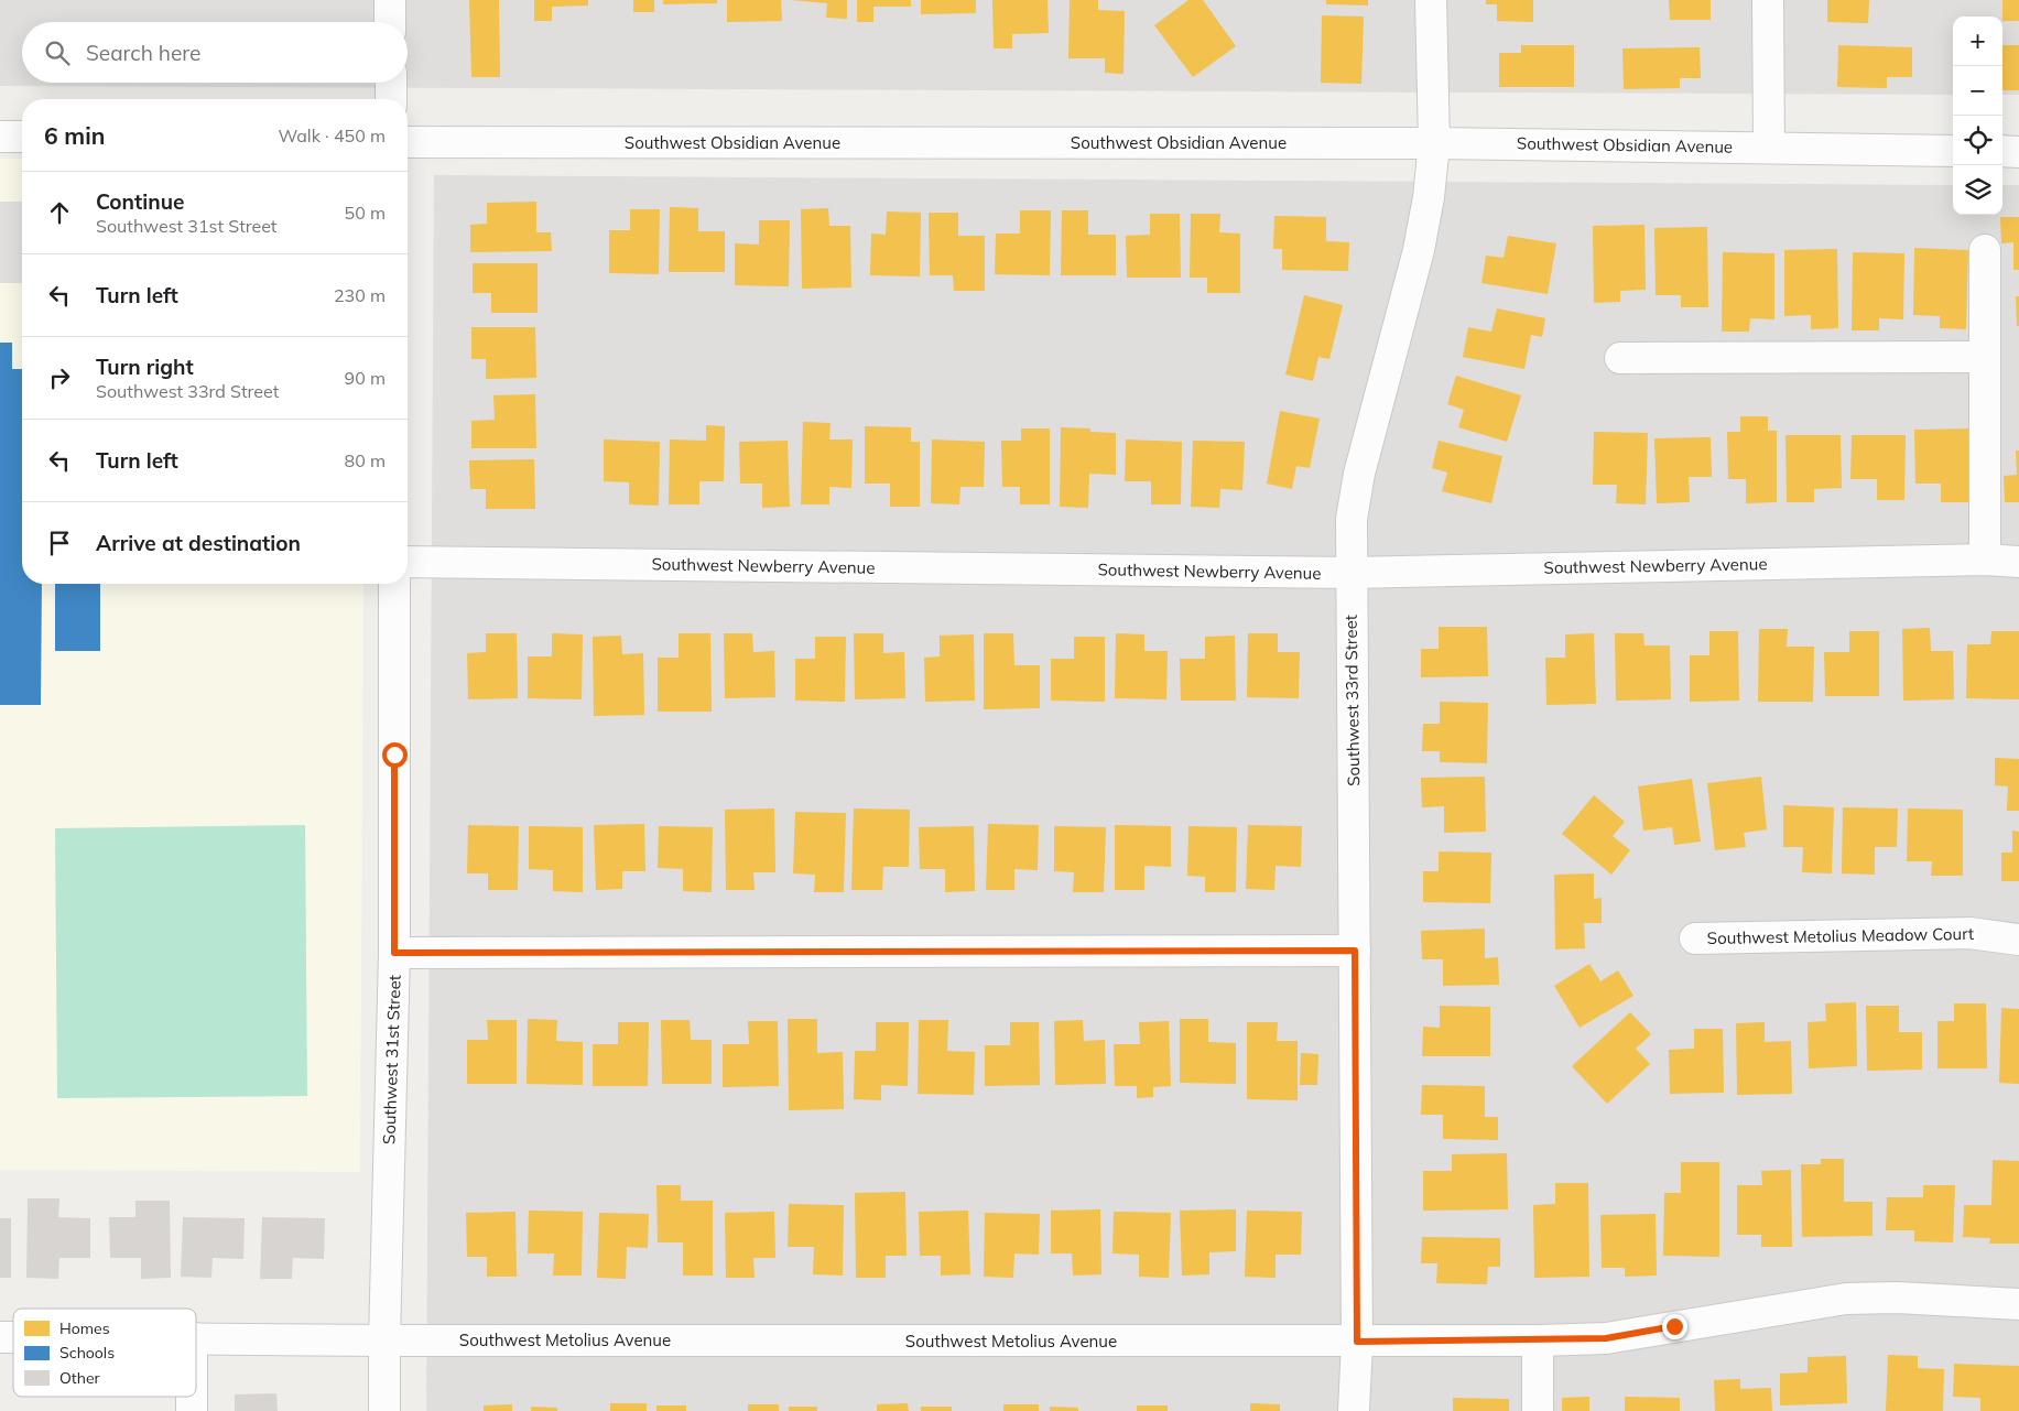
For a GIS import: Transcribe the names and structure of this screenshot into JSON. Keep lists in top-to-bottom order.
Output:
{
  "streets": {
    "street": [
      "Southwest Obsidian Avenue",
      "Southwest Newberry Avenue",
      "Southwest 33rd Street",
      "Southwest Metolius Meadow Court",
      "Southwest 31st Street",
      "Southwest Metolius Avenue"
    ]
  },
  "crossings": [
    ["Southwest Obsidian Avenue", "Southwest 33rd Street"],
    ["Southwest Newberry Avenue", "Southwest 33rd Street"],
    ["Southwest 33rd Street", "Southwest Metolius Avenue"],
    ["Southwest 31st Street", "Southwest Metolius Avenue"]
  ],
  "legend": ["Homes", "Schools", "Other"],
  "page": {
    "map_buttons": ["+", "−"],
    "search": "Search here",
    "heading": ["6 min", "Walk · 450 m"],
    "list": [
      ["Continue", "Southwest 31st Street", "50 m"],
      ["Turn left", "230 m"],
      ["Turn right", "Southwest 33rd Street", "90 m"],
      ["Turn left", "80 m"],
      "Arrive at destination"
    ]
  }
}
